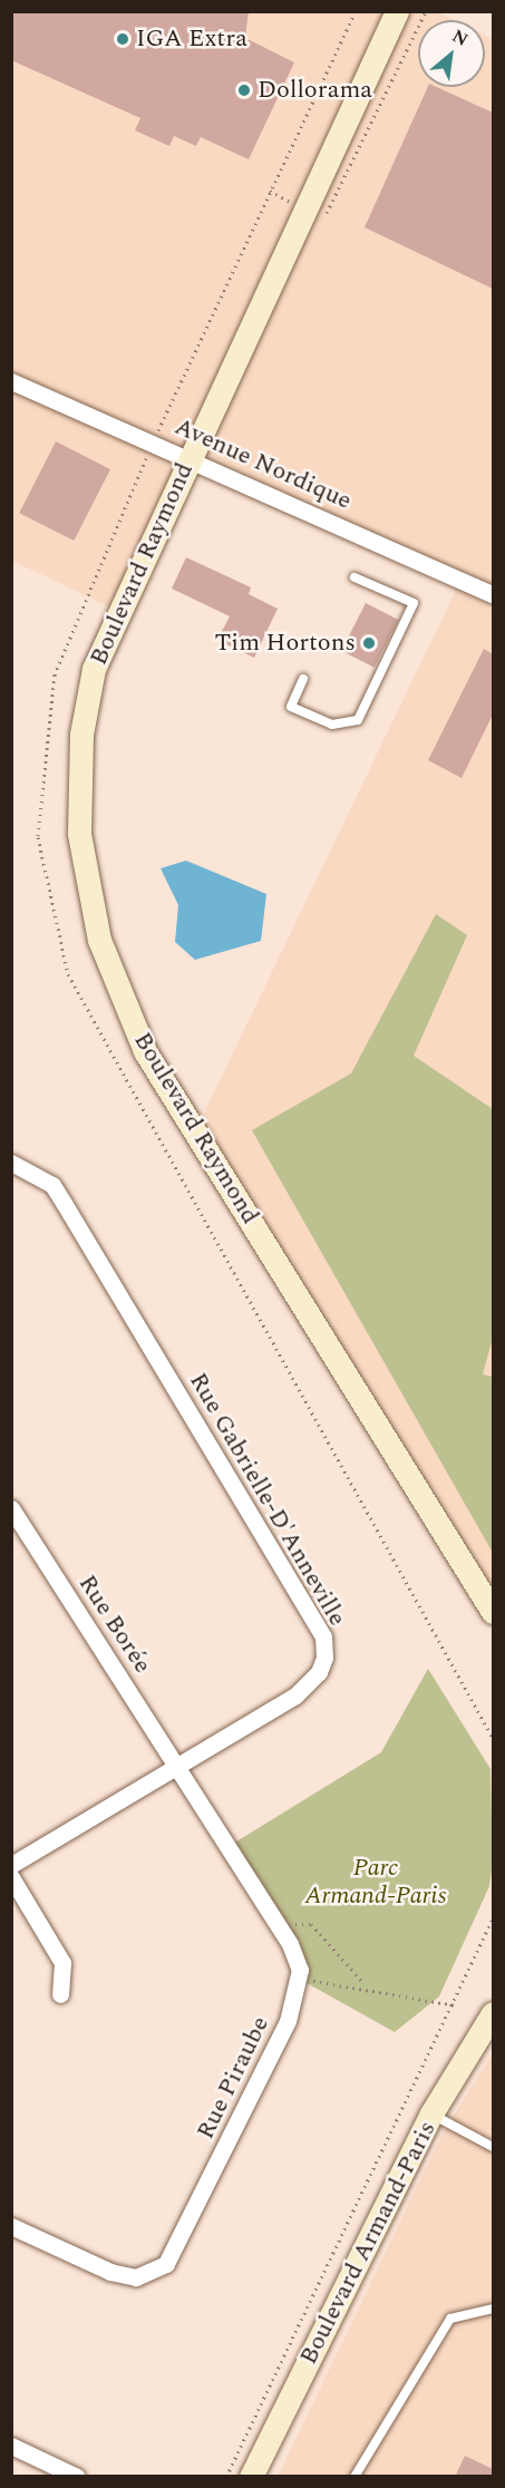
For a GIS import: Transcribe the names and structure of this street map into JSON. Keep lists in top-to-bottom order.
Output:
{
  "streets": {
    "street": [
      "Avenue Nordique",
      "Boulevard Raymond",
      "Rue Gabrielle-D'Anneville",
      "Rue Borée",
      "Rue Piraube",
      "Boulevard Armand-Paris"
    ]
  },
  "crossings": [
    ["Avenue Nordique", "Boulevard Raymond"],
    ["Rue Gabrielle-D'Anneville", "Rue Borée"]
  ],
  "parks": ["Parc Armand-Paris"],
  "places": ["IGA Extra", "Dollorama", "Tim Hortons"],
  "north": "top right"
}
